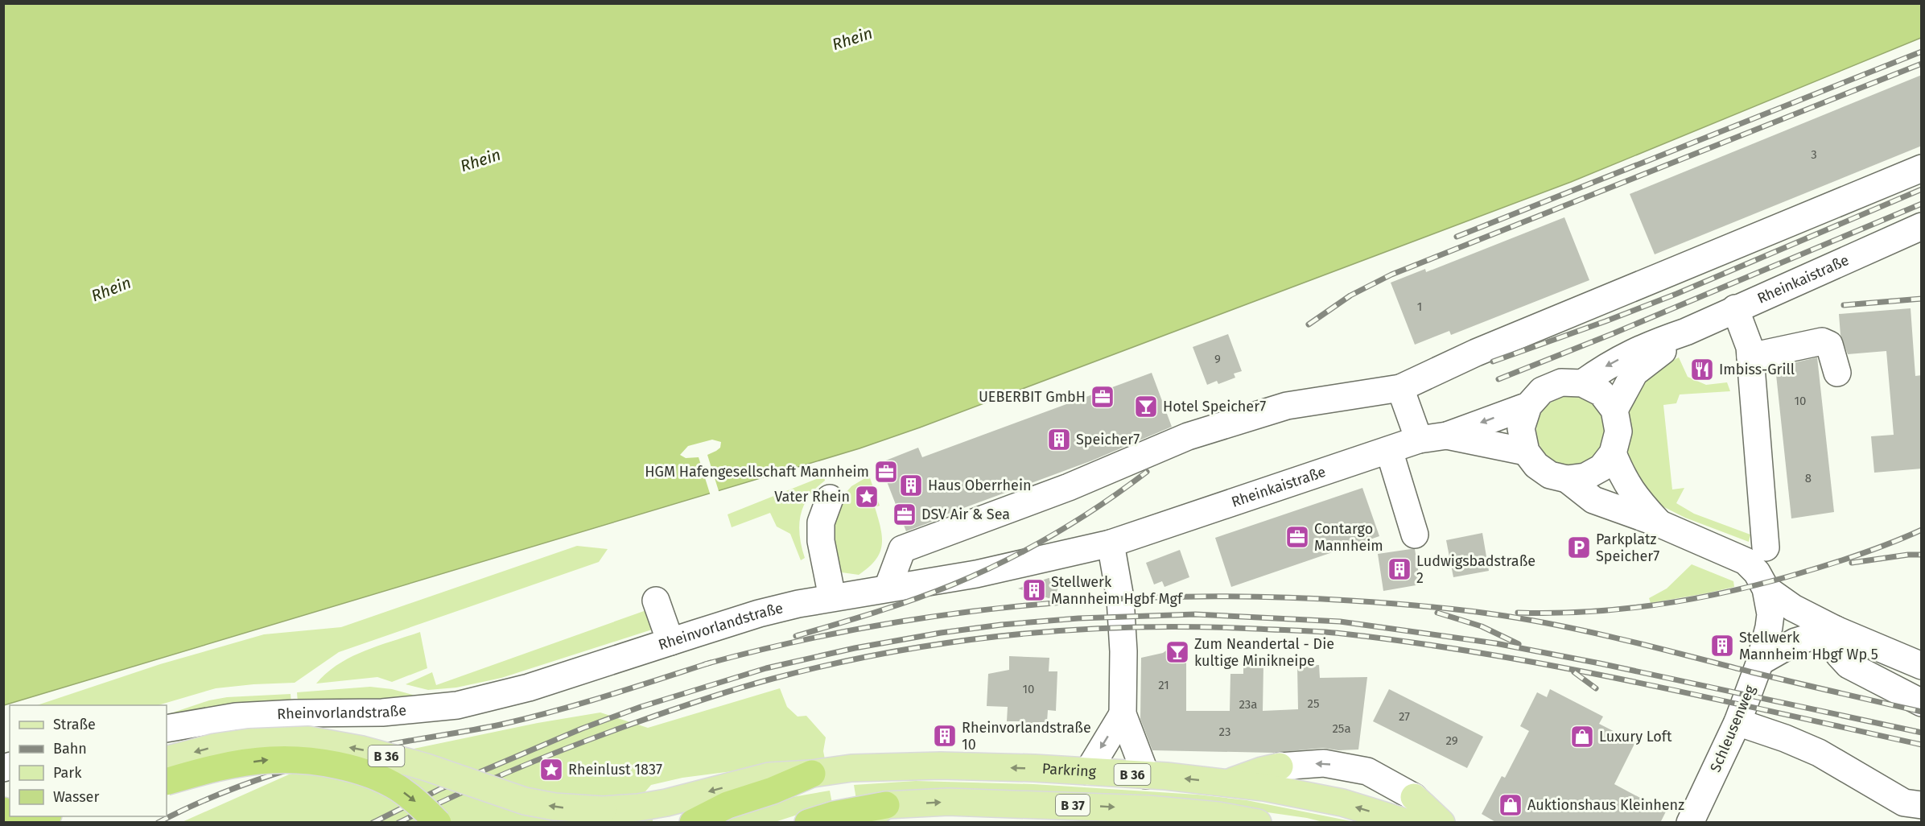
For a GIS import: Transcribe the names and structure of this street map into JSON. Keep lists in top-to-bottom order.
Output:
{
  "streets": {
    "highway": ["B 36", "B 37"],
    "main road": ["Parkring"],
    "street": ["Rheinkaistraße", "Rheinvorlandstraße", "Schleusenweg"]
  },
  "crossings": [
    ["Rheinkaistraße", "Rheinvorlandstraße"],
    ["Rheinkaistraße", "Schleusenweg"],
    ["B 36", "Parkring"]
  ],
  "water": ["Rhein"],
  "places": {
    "restaurant": ["Imbiss-Grill"],
    "office": [
      "UEBERBIT GmbH",
      "HGM Hafengesellschaft Mannheim",
      "DSV Air & Sea",
      "Contargo Mannheim"
    ],
    "bar": ["Hotel Speicher7", "Zum Neandertal - Die kultige Minikneipe"],
    "building": [
      "Speicher7",
      "Haus Oberrhein",
      "Ludwigsbadstraße 2",
      "Stellwerk Mannheim Hgbf Mgf",
      "Stellwerk Mannheim Hbgf Wp 5",
      "Rheinvorlandstraße 10"
    ],
    "place": ["Vater Rhein", "Rheinlust 1837"],
    "parking": ["Parkplatz Speicher7"],
    "shop": ["Luxury Loft", "Auktionshaus Kleinhenz"]
  },
  "house_numbers": [
    "3",
    "1",
    "9",
    "10",
    "8",
    "21",
    "10",
    "25",
    "23a",
    "27",
    "25a",
    "23",
    "29"
  ],
  "legend": [
    "Straße",
    "Bahn",
    "Park",
    "Wasser"
  ]
}
